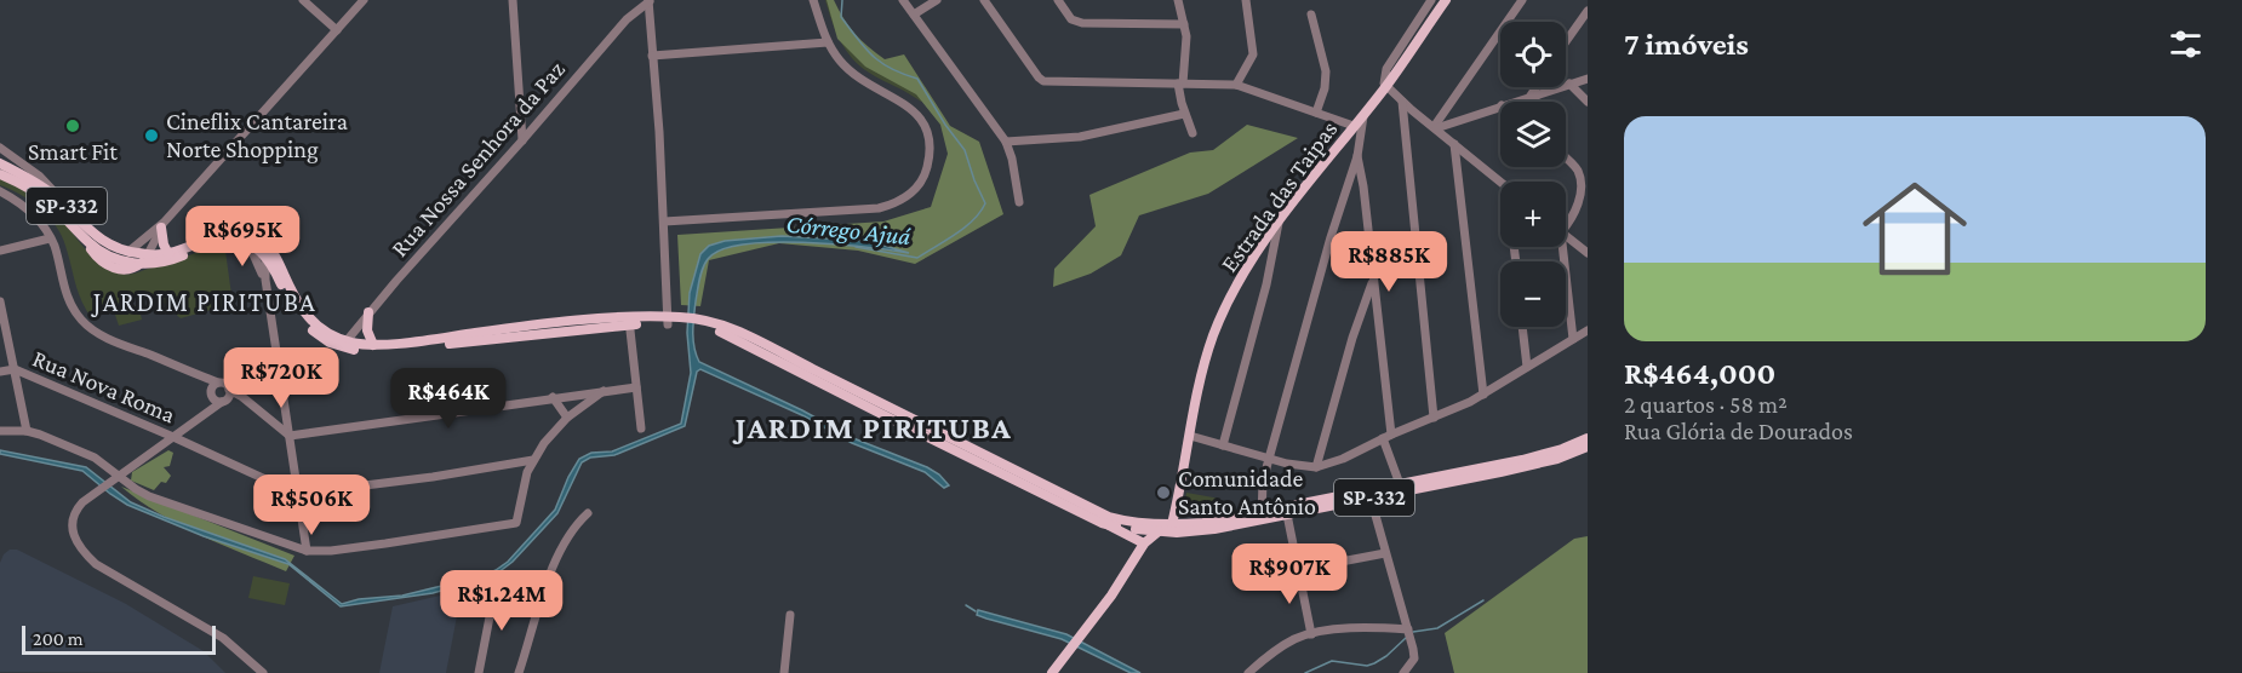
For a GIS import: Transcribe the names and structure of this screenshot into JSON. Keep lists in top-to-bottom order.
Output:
{
  "streets": {
    "main road": ["Estrada das Taipas", "SP-332"],
    "street": ["Rua Nossa Senhora da Paz", "Rua Nova Roma"]
  },
  "crossings": [
    ["Rua Nossa Senhora da Paz", "SP-332"],
    ["Estrada das Taipas", "SP-332"]
  ],
  "districts": ["JARDIM PIRITUBA", "JARDIM PIRITUBA"],
  "water": ["Córrego Ajuá"],
  "places": ["Smart Fit", "Cineflix Cantareira Norte Shopping", "Comunidade Santo Antônio"],
  "scale_bar": "200 m",
  "page": {
    "heading": "7 imóveis",
    "map_buttons": ["+", "−"],
    "list": [
      {
        "name": "R$464,000",
        "note": "2 quartos · 58 m² · Rua Glória de Dourados"
      }
    ],
    "price": [
      "R$695K",
      "R$885K",
      "R$720K",
      "R$464K",
      "R$506K",
      "R$907K",
      "R$1.24M"
    ],
    "scale": "200 m"
  }
}
